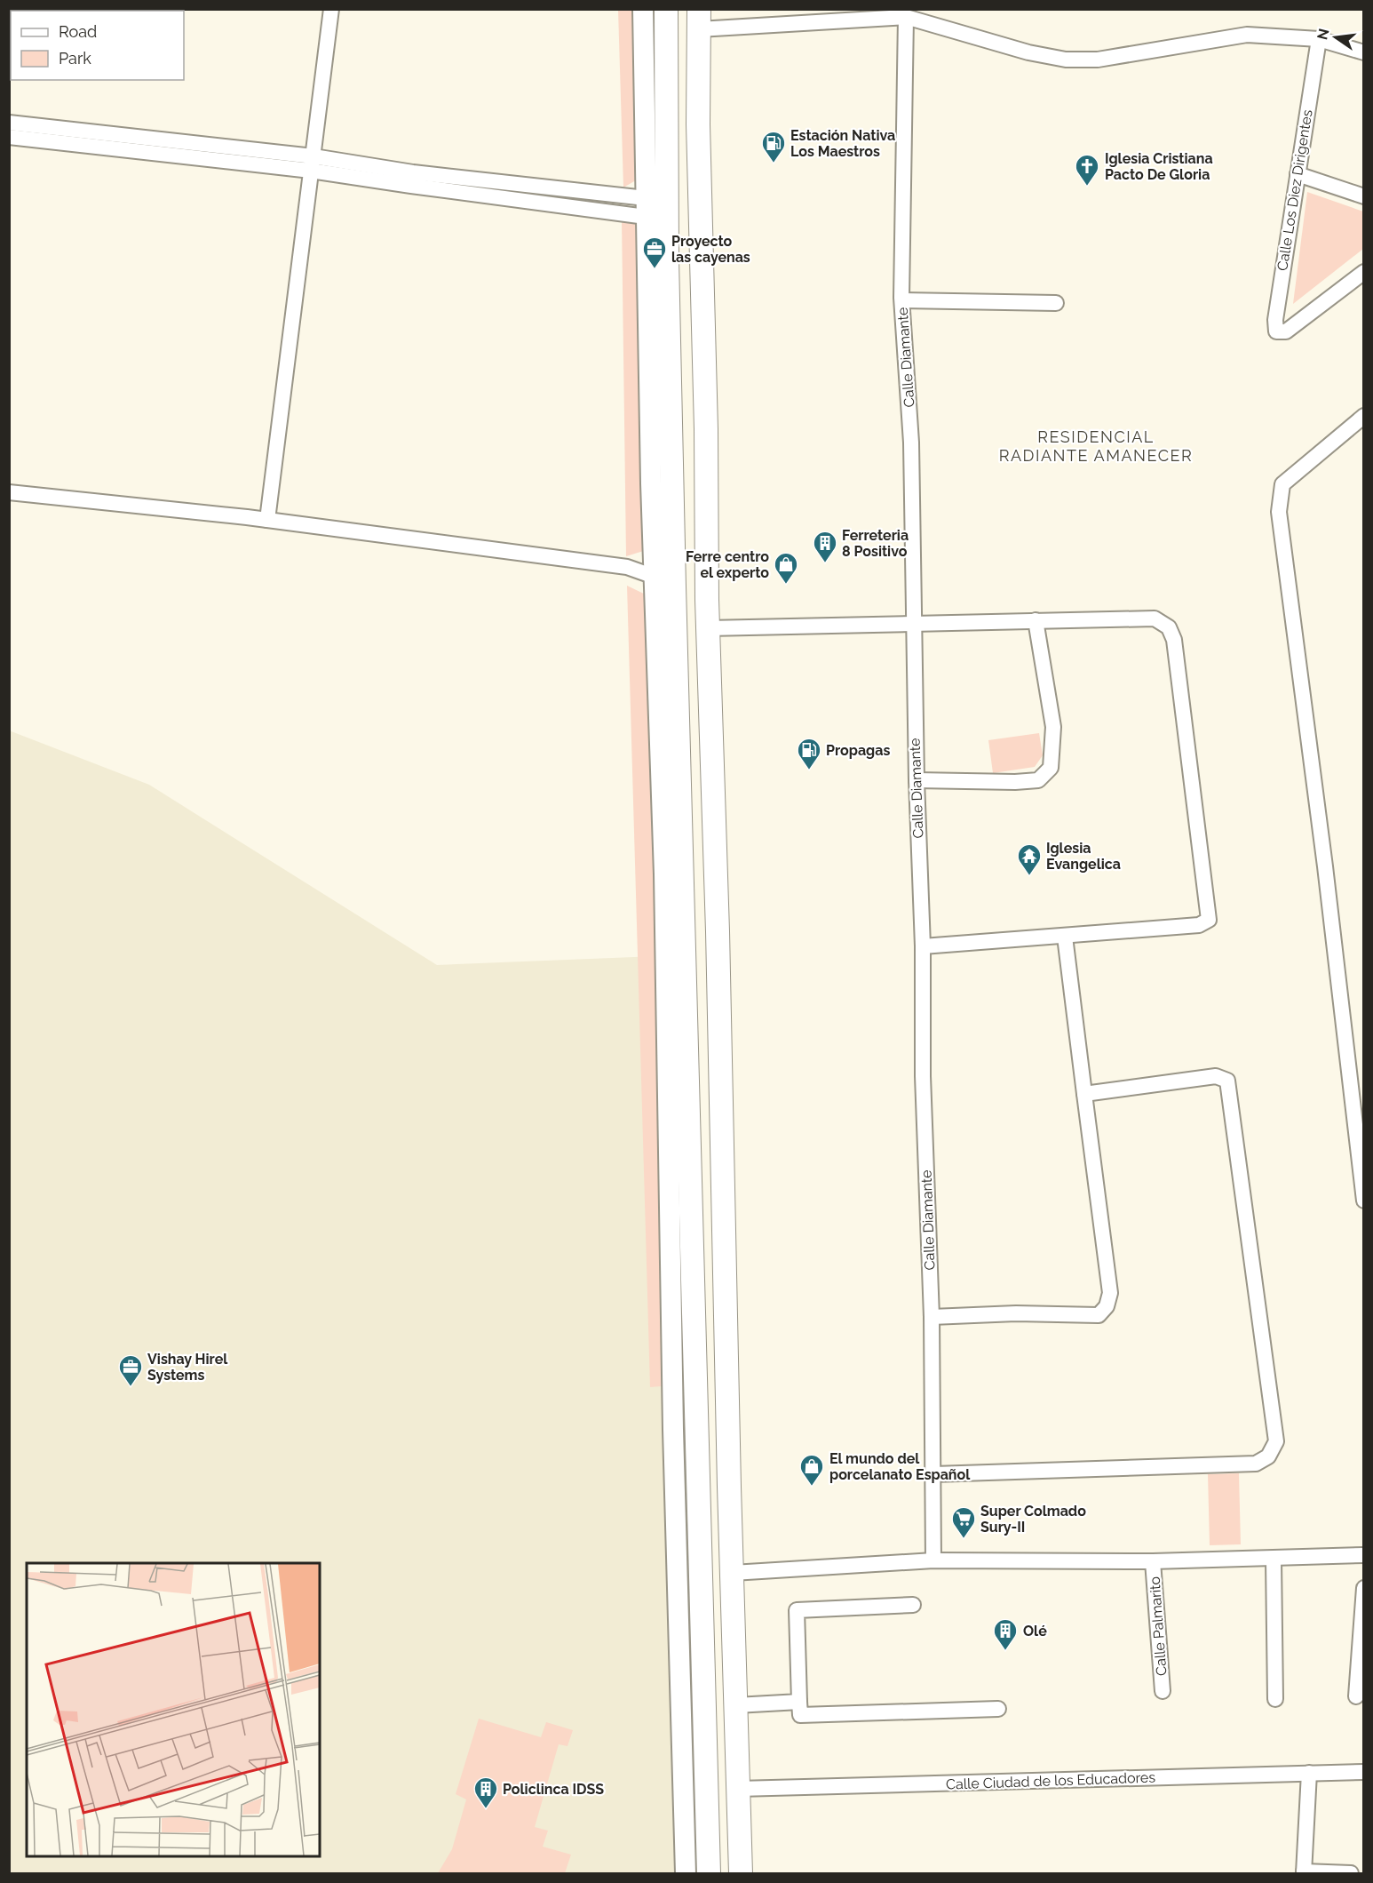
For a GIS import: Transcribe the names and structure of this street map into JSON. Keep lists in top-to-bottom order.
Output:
{
  "streets": {
    "street": [
      "Calle Los Diez Dirigentes",
      "Calle Diamante",
      "Calle Palmarito",
      "Calle Ciudad de los Educadores"
    ]
  },
  "districts": ["RESIDENCIAL RADIANTE AMANECER"],
  "places": {
    "fuel station": ["Estación Nativa Los Maestros", "Propagas"],
    "church": ["Iglesia Cristiana Pacto De Gloria"],
    "office": ["Proyecto las cayenas", "Vishay Hirel Systems"],
    "building": ["Ferreteria 8 Positivo", "Olé", "Policlinca IDSS"],
    "shop": ["Ferre centro el experto", "El mundo del porcelanato Español"],
    "temple": ["Iglesia Evangelica"],
    "supermarket": ["Super Colmado Sury-II"]
  },
  "legend": ["Road", "Park"],
  "north": "left"
}
